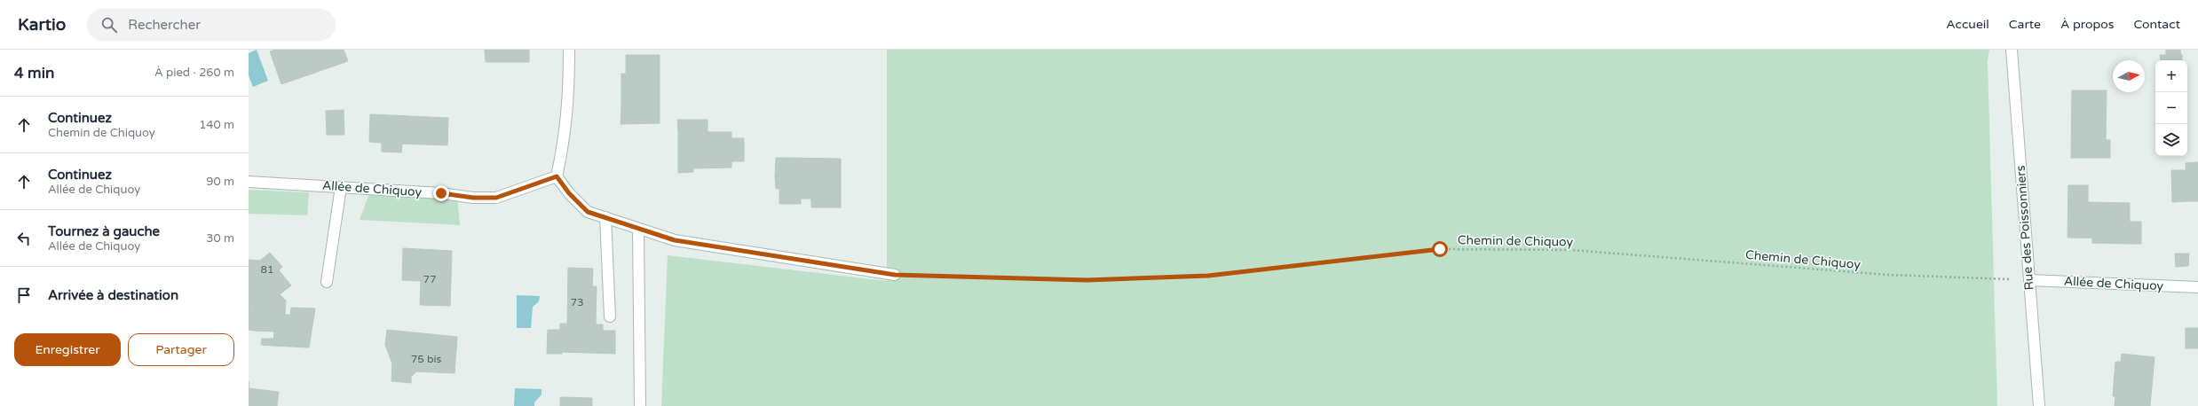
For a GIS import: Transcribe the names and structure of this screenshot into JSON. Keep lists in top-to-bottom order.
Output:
{
  "streets": {
    "street": ["Allée de Chiquoy", "Rue des Poissonniers"],
    "path": ["Chemin de Chiquoy"]
  },
  "crossings": [
    ["Allée de Chiquoy", "Rue des Poissonniers"],
    ["Allée de Chiquoy", "Chemin de Chiquoy"],
    ["Rue des Poissonniers", "Chemin de Chiquoy"]
  ],
  "house_numbers": [
    "81",
    "77",
    "73",
    "75 bis"
  ],
  "north": "right",
  "page": {
    "header": "Kartio",
    "search": "Rechercher",
    "nav": [
      "Accueil",
      "Carte",
      "À propos",
      "Contact"
    ],
    "heading": ["4 min", "À pied · 260 m"],
    "map_buttons": ["+", "−"],
    "list": [
      ["Continuez", "Chemin de Chiquoy", "140 m"],
      ["Continuez", "Allée de Chiquoy", "90 m"],
      ["Tournez à gauche", "Allée de Chiquoy", "30 m"],
      "Arrivée à destination"
    ],
    "buttons": ["Enregistrer", "Partager"]
  }
}
